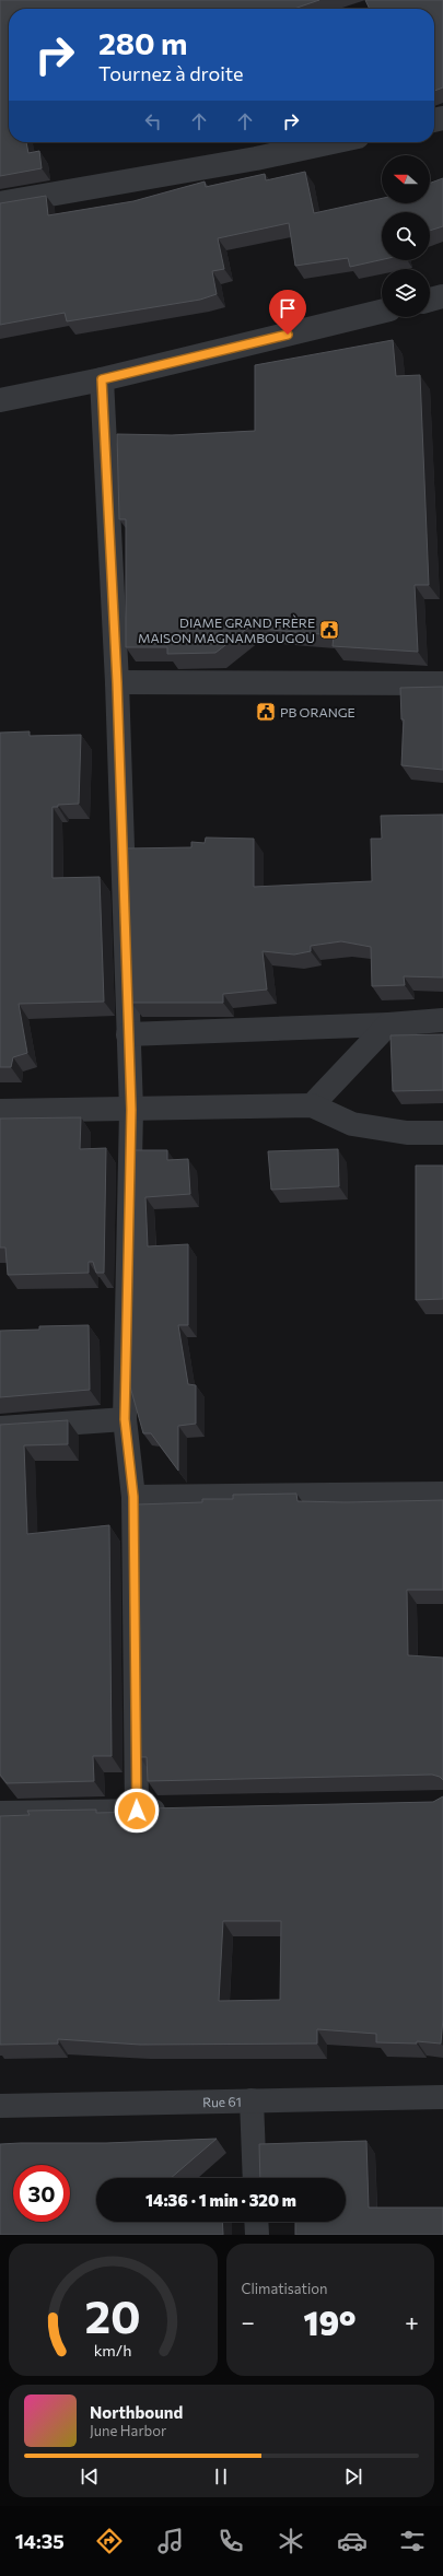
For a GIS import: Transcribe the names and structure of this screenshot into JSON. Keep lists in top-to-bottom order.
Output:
{
  "streets": {
    "street": ["Rue 61"]
  },
  "places": {
    "public building": ["DIAME GRAND FRÈRE MAISON MAGNAMBOUGOU", "PB ORANGE"]
  },
  "north": "left",
  "page": {
    "turn": ["280 m", "Tournez à droite"],
    "limit": "30",
    "trip": "14:36 · 1 min · 320 m",
    "tile": "Climatisation",
    "heat": ["−", "19°", "+"],
    "song": ["Northbound", "June Harbor"],
    "tabs": "14:35",
    "gauge": ["20", "km/h"]
  }
}
